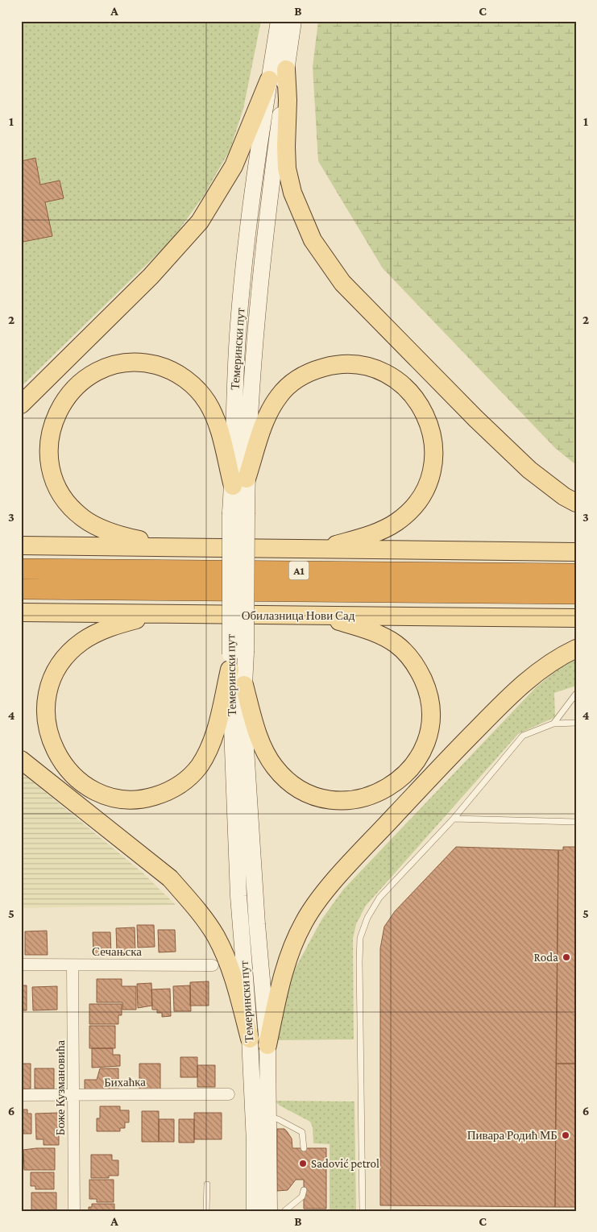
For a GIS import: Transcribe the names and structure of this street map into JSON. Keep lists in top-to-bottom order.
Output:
{
  "streets": {
    "highway": ["A1"],
    "main road": ["Темерински пут", "Обилазница Нови Сад"],
    "street": ["Сечањска", "Бихаћка", "Боже Кузмановића"]
  },
  "crossings": [
    ["Сечањска", "Боже Кузмановића"],
    ["Бихаћка", "Боже Кузмановића"]
  ],
  "places": ["Roda", "Пивара Родић МБ", "Sadović petrol"],
  "grid": {
    "columns": ["A", "B", "C"],
    "rows": [
      "1",
      "2",
      "3",
      "4",
      "5",
      "6"
    ]
  }
}
